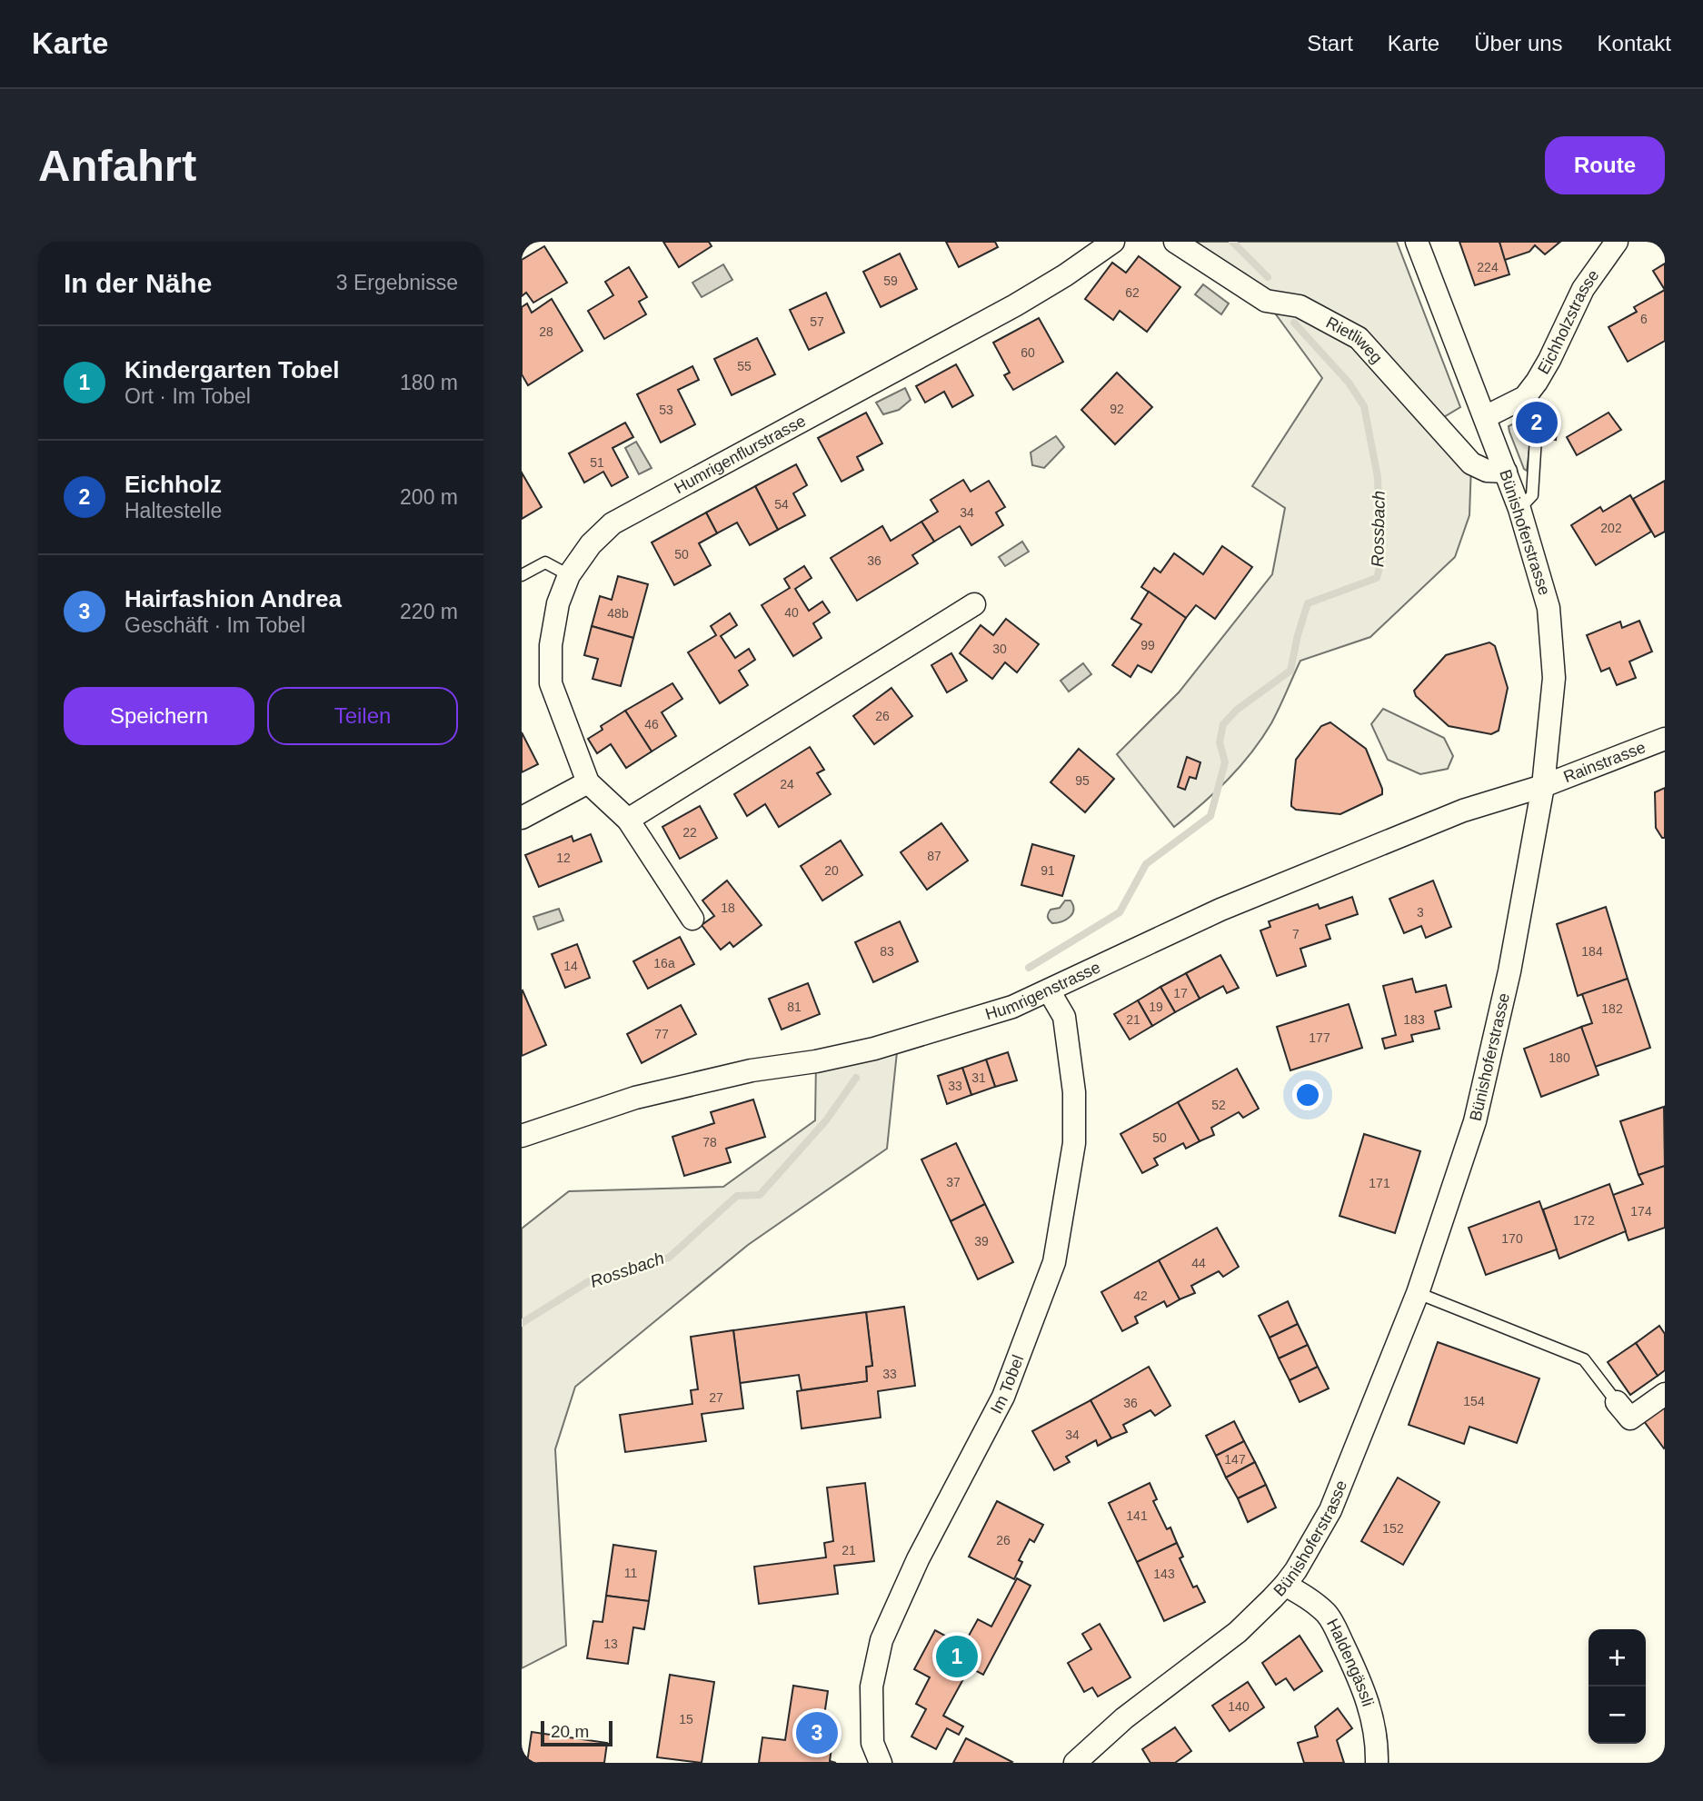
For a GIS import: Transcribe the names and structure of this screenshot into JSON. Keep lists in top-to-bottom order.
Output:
{
  "streets": {
    "street": [
      "Eichholzstrasse",
      "Rietliweg",
      "Humrigenflurstrasse",
      "Bünishoferstrasse",
      "Rainstrasse",
      "Humrigenstrasse",
      "Im Tobel",
      "Haldengässli"
    ]
  },
  "crossings": [
    ["Rietliweg", "Bünishoferstrasse"],
    ["Bünishoferstrasse", "Rainstrasse"],
    ["Bünishoferstrasse", "Humrigenstrasse"],
    ["Bünishoferstrasse", "Haldengässli"],
    ["Rainstrasse", "Humrigenstrasse"],
    ["Humrigenstrasse", "Im Tobel"]
  ],
  "water": ["Rossbach"],
  "house_numbers": [
    "224",
    "59",
    "62",
    "6",
    "57",
    "28",
    "60",
    "55",
    "92",
    "53",
    "51",
    "54",
    "34",
    "202",
    "50",
    "36",
    "40",
    "48b",
    "99",
    "30",
    "26",
    "46",
    "95",
    "24",
    "22",
    "87",
    "12",
    "20",
    "91",
    "18",
    "3",
    "7",
    "83",
    "184",
    "16a",
    "14",
    "17",
    "81",
    "19",
    "182",
    "21",
    "183",
    "77",
    "177",
    "180",
    "31",
    "33",
    "52",
    "50",
    "78",
    "37",
    "171",
    "174",
    "172",
    "170",
    "39",
    "44",
    "42",
    "33",
    "27",
    "154",
    "36",
    "34",
    "147",
    "141",
    "152",
    "26",
    "21",
    "11",
    "143",
    "13",
    "140",
    "15"
  ],
  "scale_bar": "20 m",
  "page": {
    "header": "Karte",
    "nav": [
      "Start",
      "Karte",
      "Über uns",
      "Kontakt"
    ],
    "buttons": [
      "Route",
      ["Speichern", "Teilen"]
    ],
    "title": "Anfahrt",
    "heading": ["In der Nähe", "3 Ergebnisse"],
    "list": [
      {
        "mark": "1",
        "name": "Kindergarten Tobel",
        "note": "Ort · Im Tobel",
        "value": "180 m"
      },
      {
        "mark": "2",
        "name": "Eichholz",
        "note": "Haltestelle",
        "value": "200 m"
      },
      {
        "mark": "3",
        "name": "Hairfashion Andrea",
        "note": "Geschäft · Im Tobel",
        "value": "220 m"
      }
    ],
    "pins": ["2", "1", "3"],
    "map_buttons": ["+", "−"],
    "scale": "20 m"
  }
}
